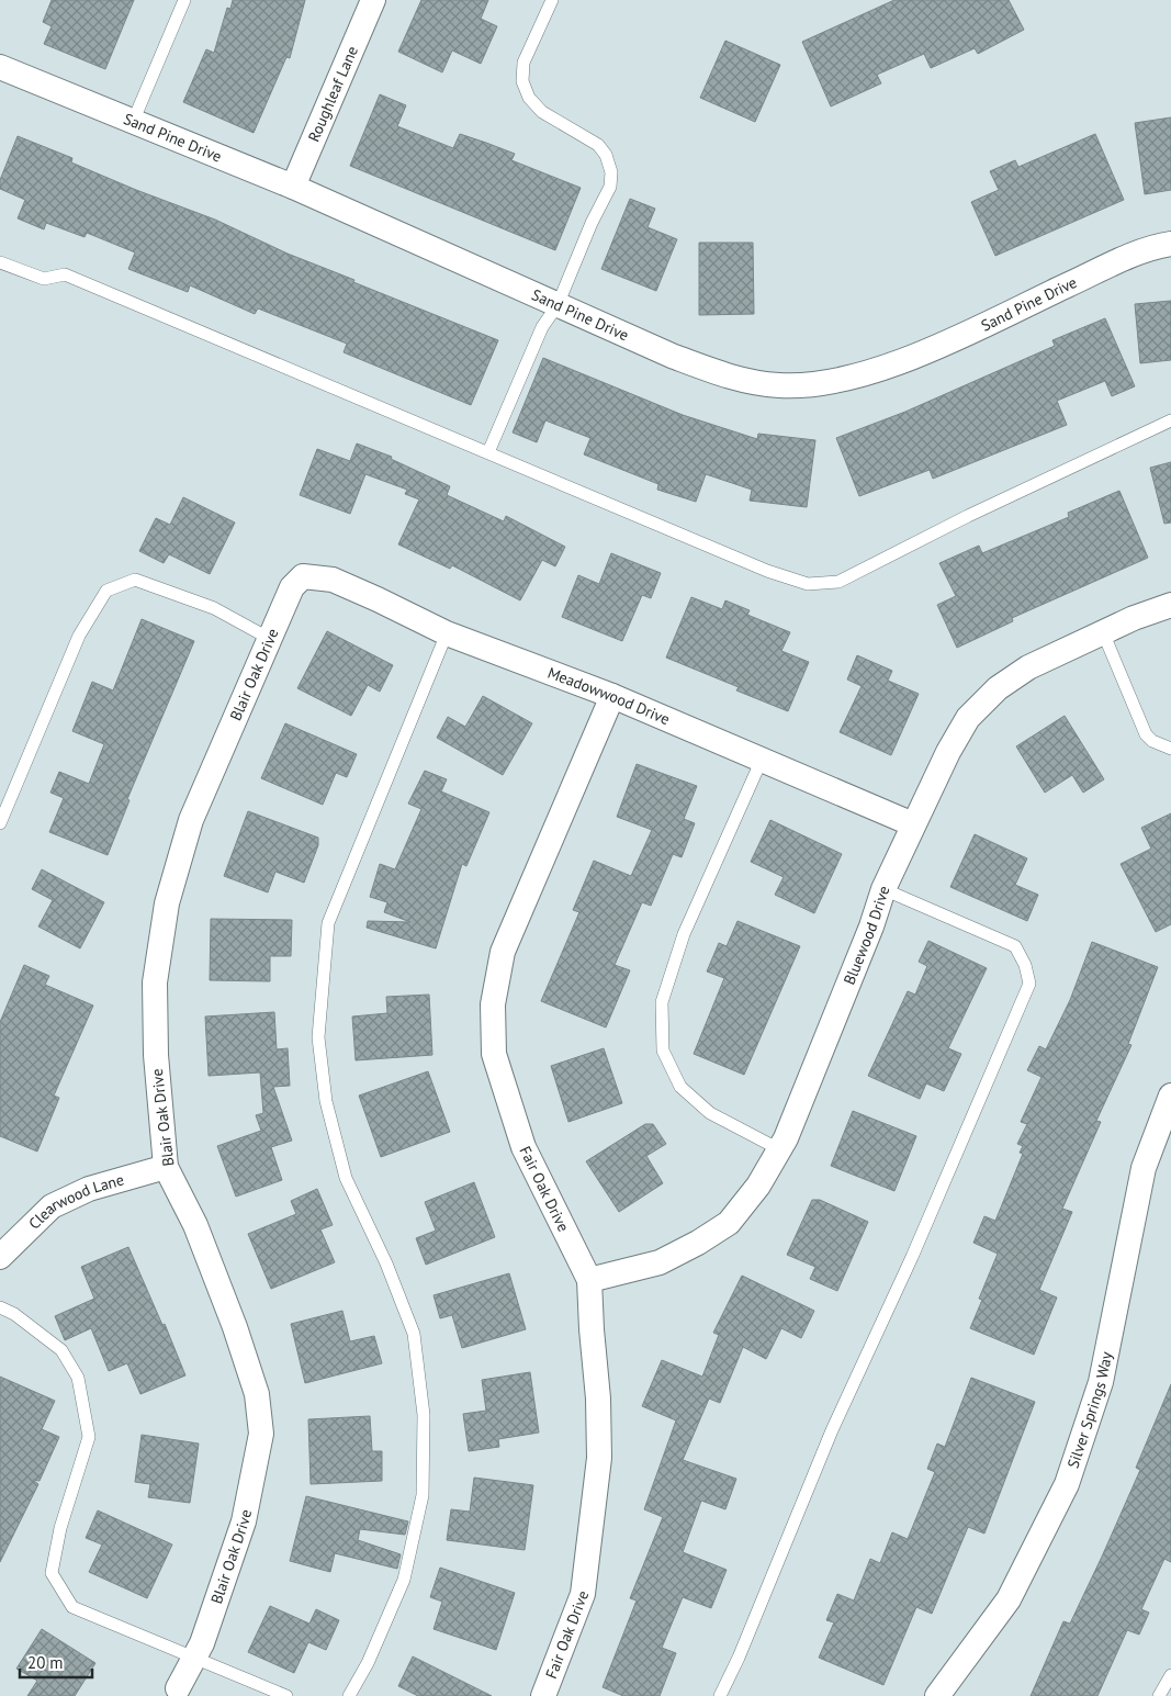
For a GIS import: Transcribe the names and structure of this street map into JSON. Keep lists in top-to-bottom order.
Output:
{
  "streets": {
    "street": [
      "Roughleaf Lane",
      "Sand Pine Drive",
      "Blair Oak Drive",
      "Meadowwood Drive",
      "Bluewood Drive",
      "Fair Oak Drive",
      "Clearwood Lane",
      "Silver Springs Way"
    ]
  },
  "crossings": [
    ["Roughleaf Lane", "Sand Pine Drive"],
    ["Blair Oak Drive", "Meadowwood Drive"],
    ["Blair Oak Drive", "Clearwood Lane"],
    ["Meadowwood Drive", "Bluewood Drive"],
    ["Meadowwood Drive", "Fair Oak Drive"],
    ["Bluewood Drive", "Fair Oak Drive"]
  ],
  "scale_bar": "20 m"
}
